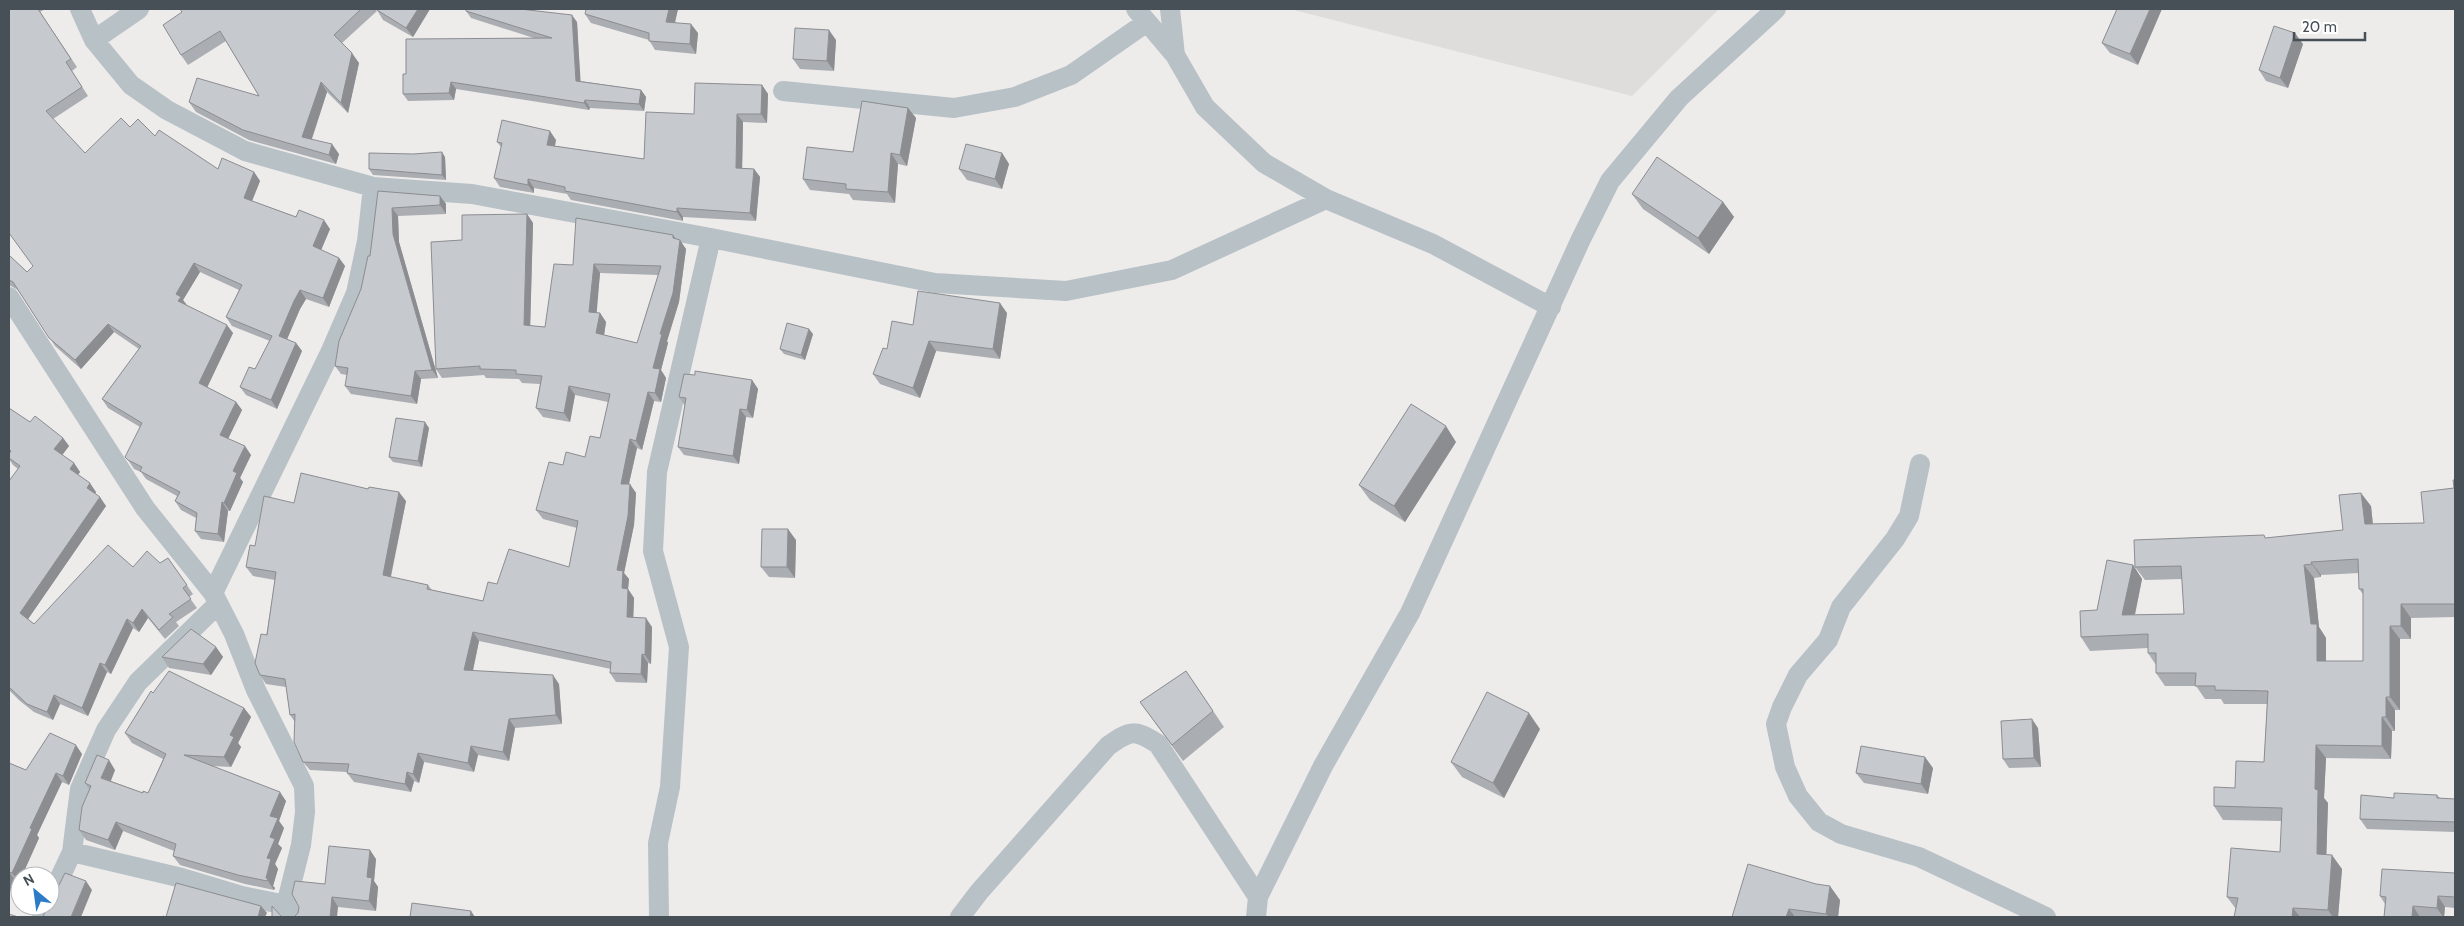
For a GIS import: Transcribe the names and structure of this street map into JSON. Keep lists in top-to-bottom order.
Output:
{
  "scale_bar": "20 m",
  "north": "top left"
}
